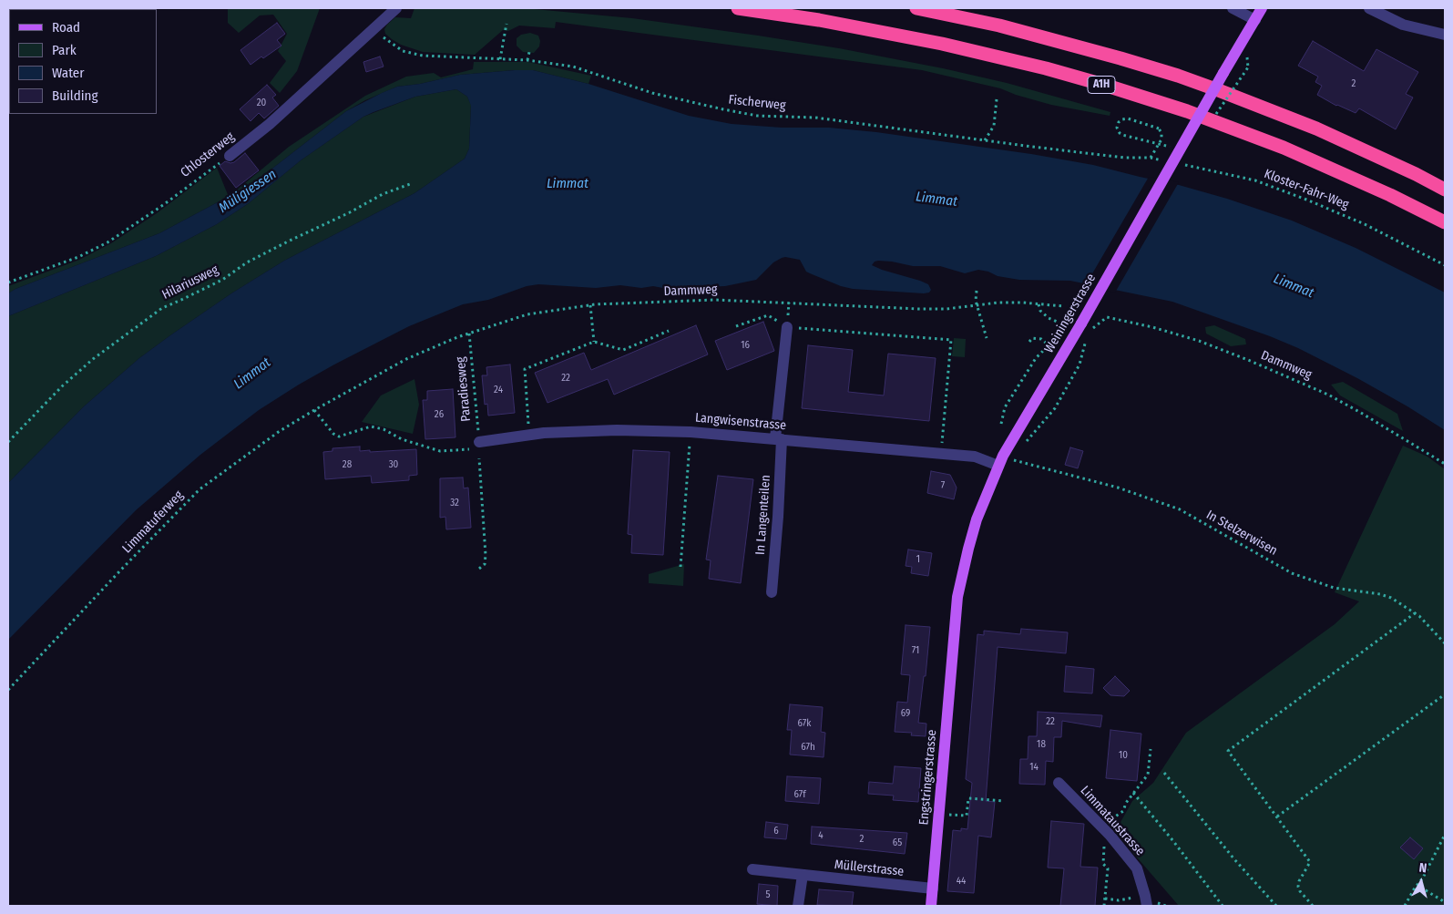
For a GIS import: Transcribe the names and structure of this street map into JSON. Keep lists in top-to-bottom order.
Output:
{
  "streets": {
    "highway": ["A1H"],
    "main road": ["Weiningerstrasse", "Engstringerstrasse"],
    "street": [
      "Chlosterweg",
      "Langwisenstrasse",
      "In Langenteilen",
      "Limmataustrasse",
      "Müllerstrasse"
    ],
    "path": [
      "Fischerweg",
      "Kloster-Fahr-Weg",
      "Hilariusweg",
      "Dammweg",
      "Paradiesweg",
      "Limmatuferweg",
      "In Stelzerwisen"
    ]
  },
  "crossings": [
    ["Fischerweg", "Chlosterweg"],
    ["Dammweg", "Weiningerstrasse"],
    ["Dammweg", "Paradiesweg"],
    ["Dammweg", "Limmatuferweg"],
    ["Weiningerstrasse", "Langwisenstrasse"],
    ["Weiningerstrasse", "Engstringerstrasse"],
    ["Paradiesweg", "Langwisenstrasse"],
    ["Langwisenstrasse", "In Langenteilen"],
    ["Engstringerstrasse", "Müllerstrasse"]
  ],
  "water": ["Limmat", "Müligiessen"],
  "house_numbers": [
    "2",
    "20",
    "16",
    "22",
    "24",
    "26",
    "28",
    "30",
    "7",
    "32",
    "1",
    "71",
    "69",
    "22",
    "67k",
    "18",
    "67h",
    "10",
    "14",
    "67f",
    "6",
    "4",
    "2",
    "65",
    "44",
    "5"
  ],
  "legend": [
    "Road",
    "Park",
    "Water",
    "Building"
  ],
  "north": "top"
}
